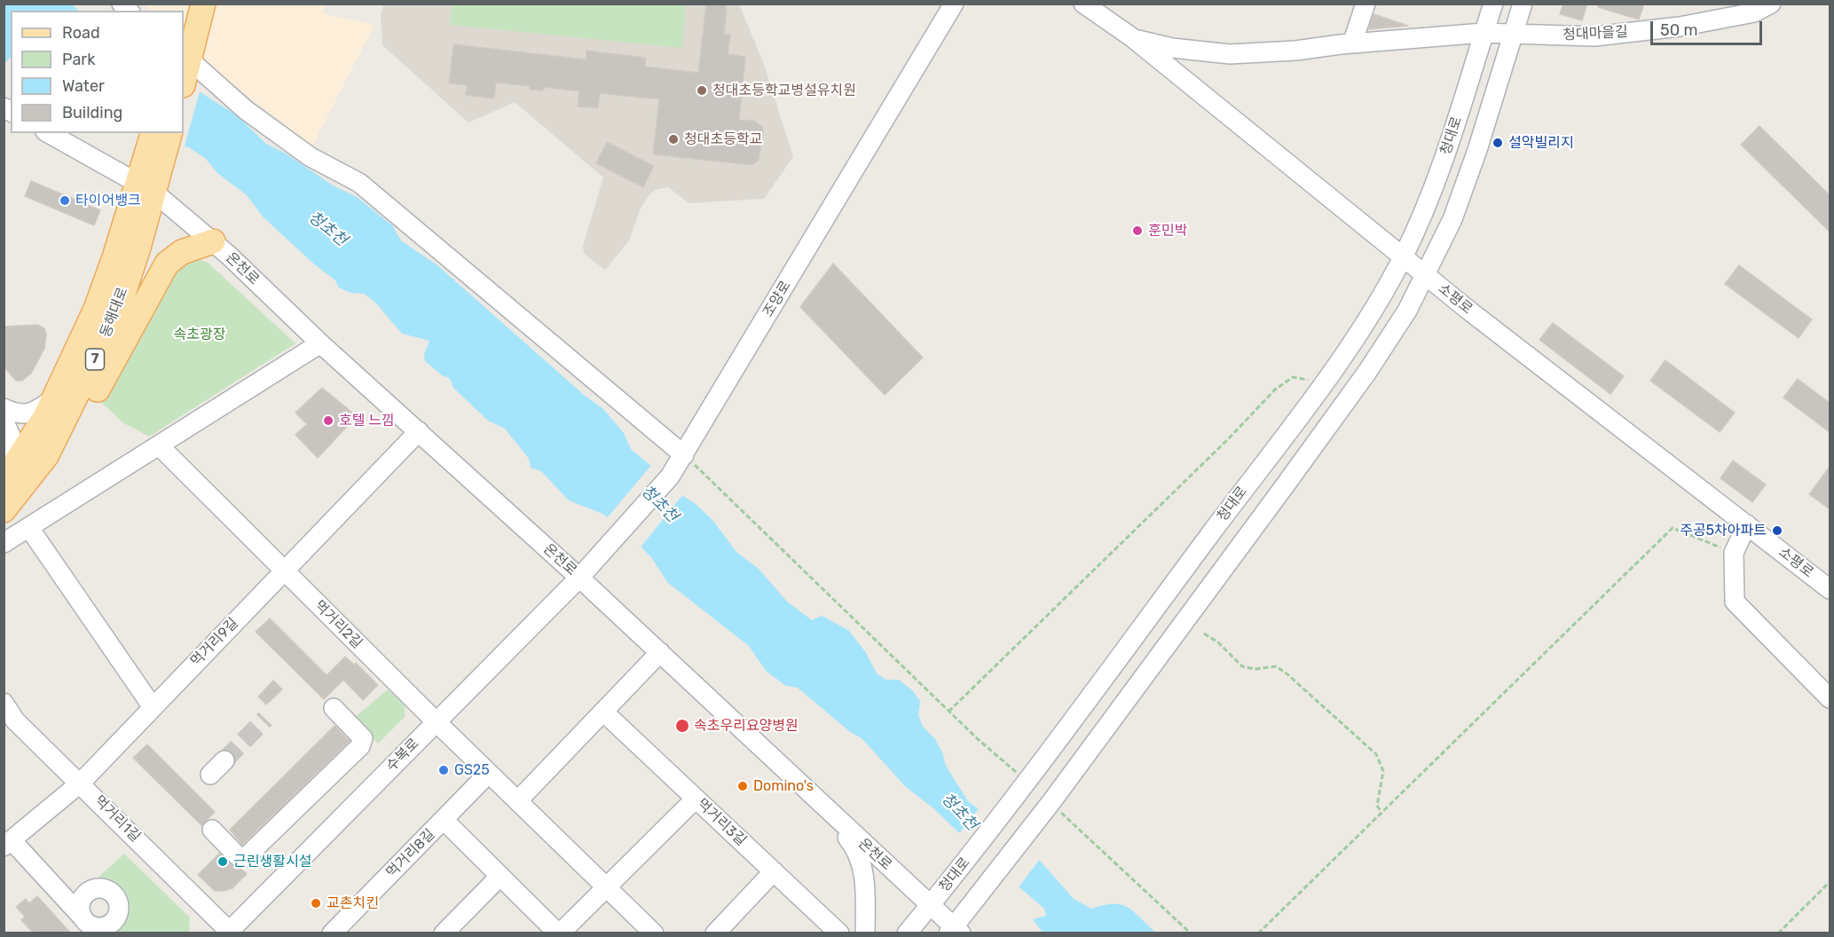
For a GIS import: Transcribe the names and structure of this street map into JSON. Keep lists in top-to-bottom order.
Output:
{
  "streets": {
    "main road": ["동해대로", "7"],
    "street": [
      "청대마을길",
      "청대로",
      "온천로",
      "조양로",
      "소평로",
      "먹거리2길",
      "먹거리9길",
      "수복로",
      "먹거리1길",
      "먹거리3길",
      "먹거리8길"
    ]
  },
  "crossings": [
    ["청대마을길", "청대로"],
    ["청대로", "온천로"],
    ["청대로", "소평로"],
    ["온천로", "조양로"],
    ["온천로", "동해대로"],
    ["온천로", "먹거리9길"],
    ["온천로", "수복로"],
    ["조양로", "수복로"],
    ["동해대로", "7"],
    ["먹거리2길", "먹거리9길"],
    ["먹거리2길", "수복로"],
    ["먹거리2길", "먹거리8길"],
    ["먹거리9길", "먹거리1길"],
    ["수복로", "먹거리1길"]
  ],
  "water": ["청초천"],
  "parks": ["속초광장"],
  "places": [
    "청대초등학교병설유치원",
    "청대초등학교",
    "설악빌리지",
    "타이어뱅크",
    "훈민박",
    "호텔 느낌",
    "주공5차아파트",
    "속초우리요양병원",
    "GS25",
    "Domino's",
    "근린생활시설",
    "교촌치킨"
  ],
  "legend": [
    "Road",
    "Park",
    "Water",
    "Building"
  ],
  "scale_bar": "50 m"
}
